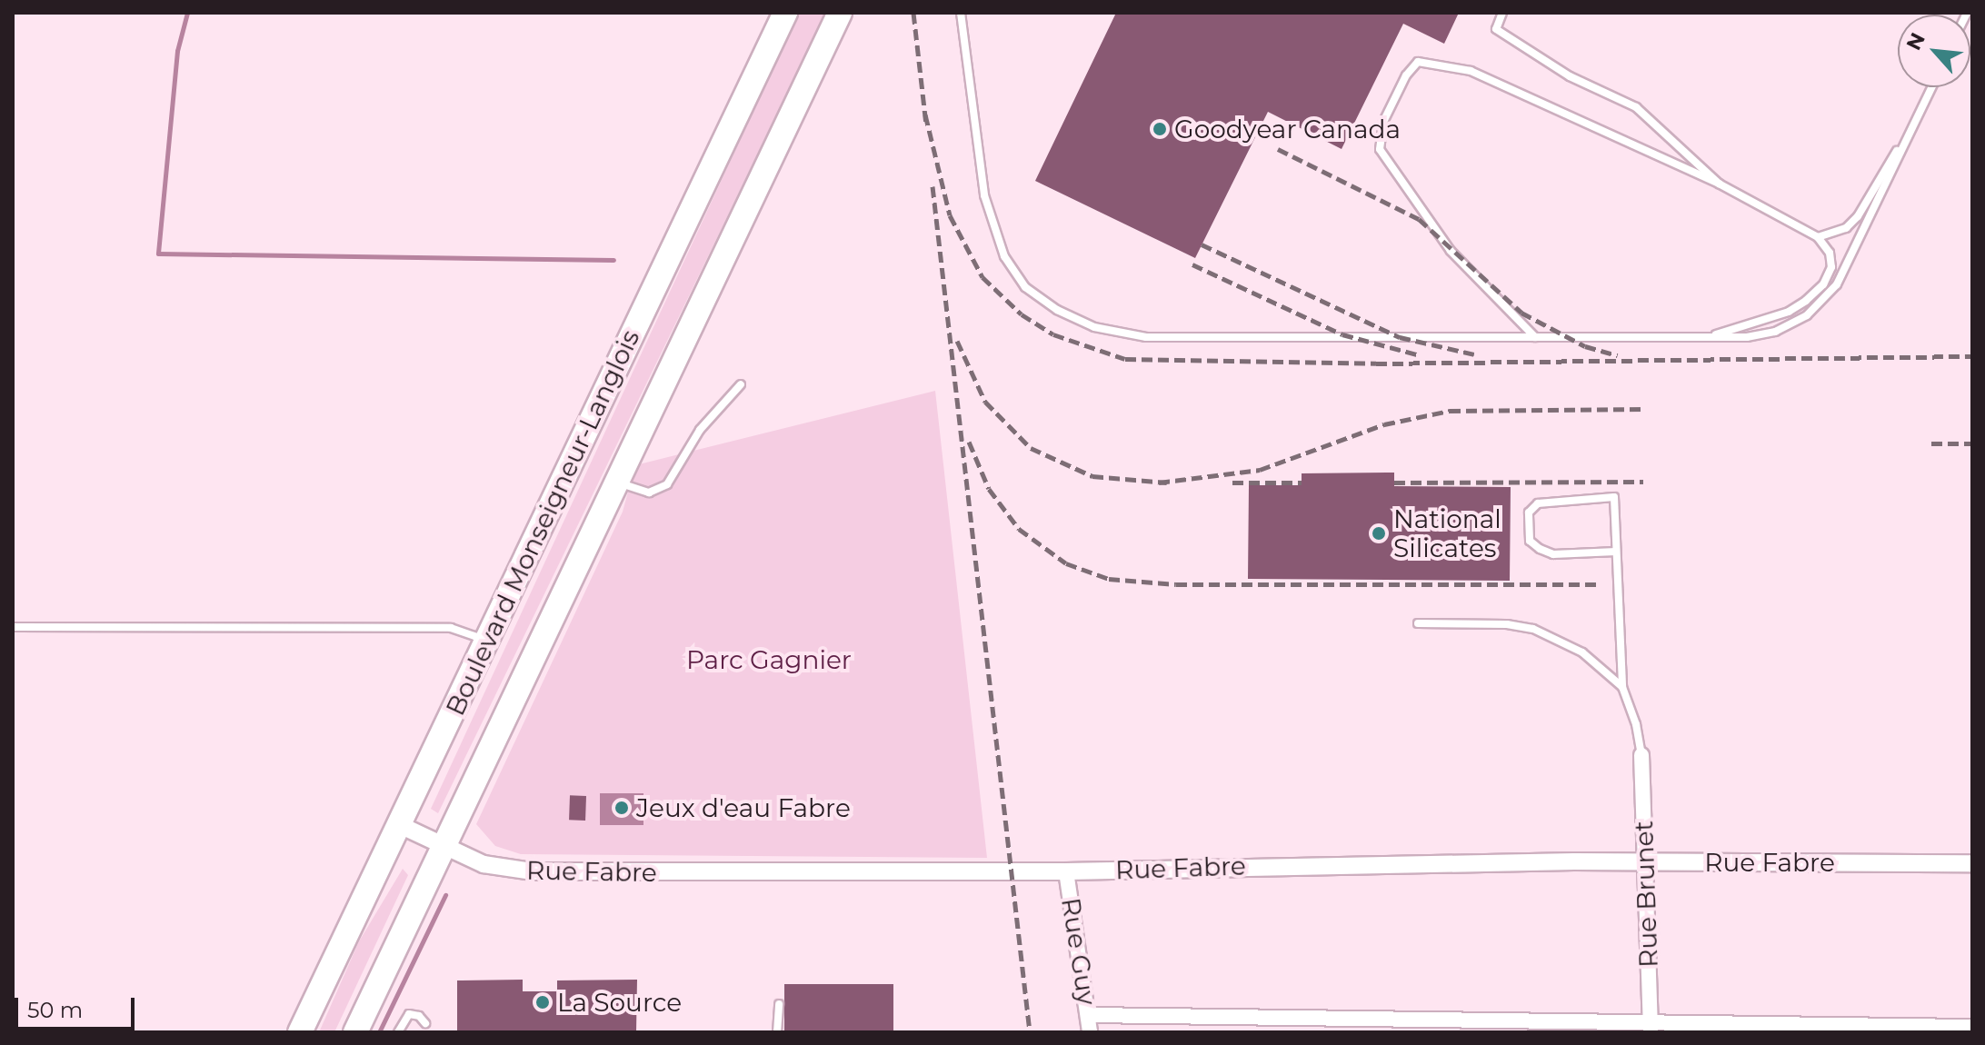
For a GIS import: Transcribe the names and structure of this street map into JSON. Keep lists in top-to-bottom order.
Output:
{
  "streets": {
    "highway": ["Boulevard Monseigneur-Langlois"],
    "street": ["Rue Fabre", "Rue Brunet", "Rue Guy"]
  },
  "crossings": [
    ["Boulevard Monseigneur-Langlois", "Rue Fabre"],
    ["Rue Fabre", "Rue Brunet"],
    ["Rue Fabre", "Rue Guy"]
  ],
  "parks": ["Parc Gagnier"],
  "places": [
    "Goodyear Canada",
    "National Silicates",
    "Jeux d'eau Fabre",
    "La Source"
  ],
  "scale_bar": "50 m",
  "north": "top left"
}
